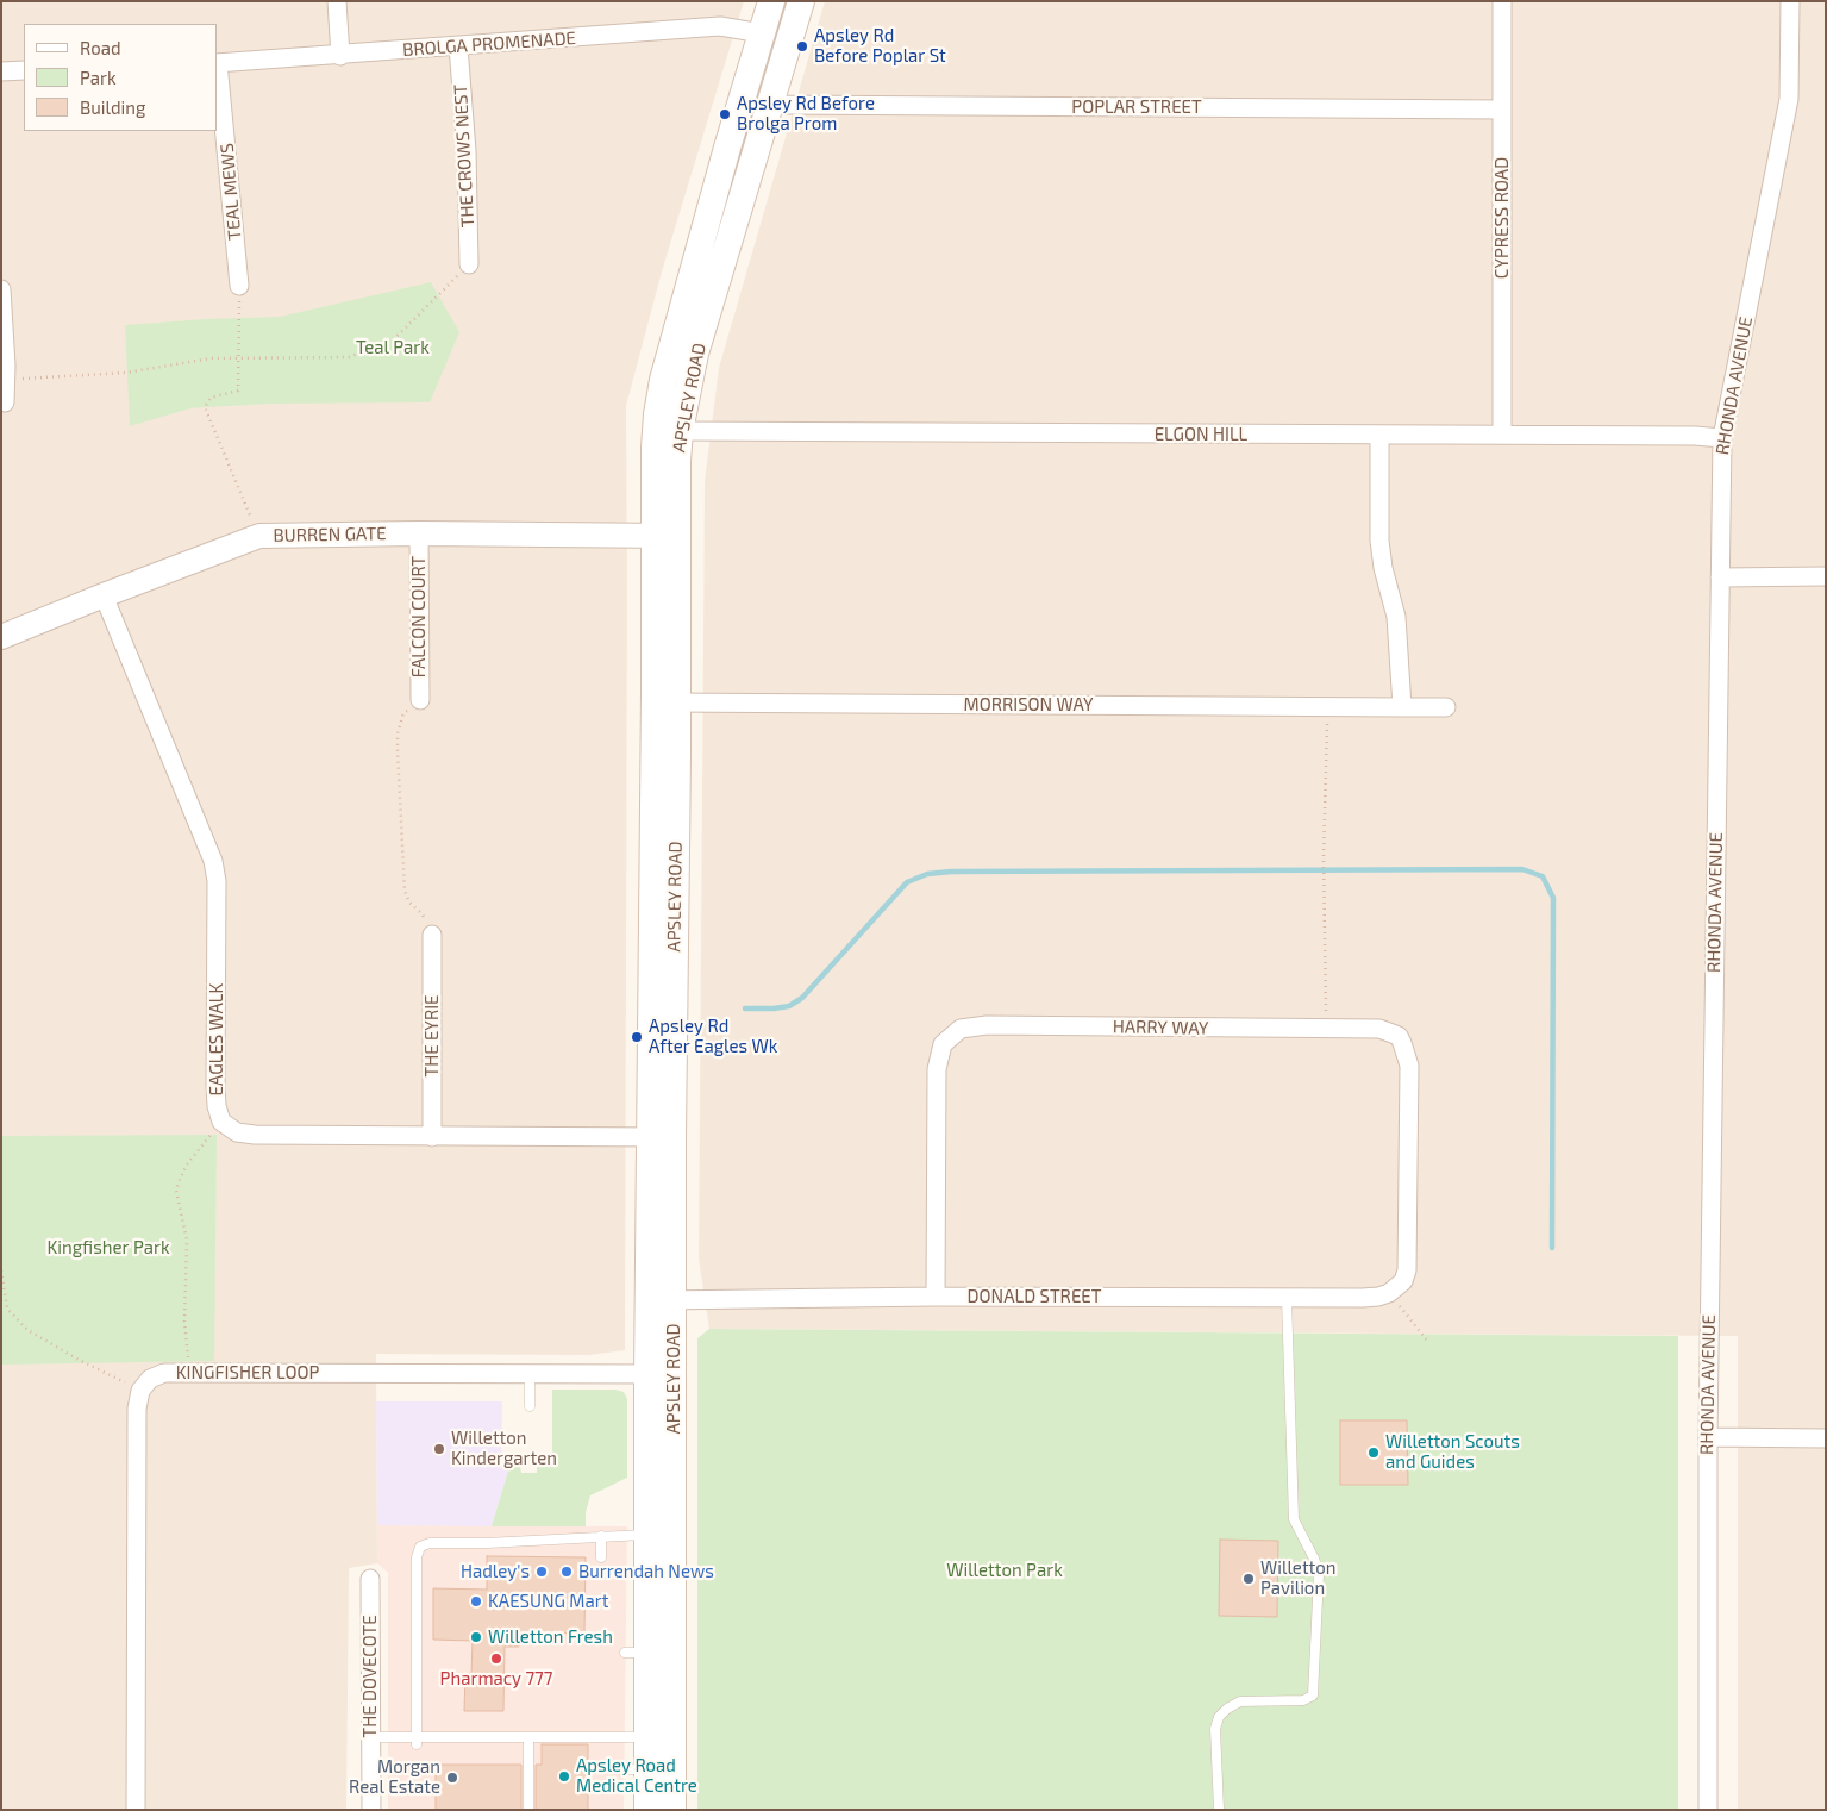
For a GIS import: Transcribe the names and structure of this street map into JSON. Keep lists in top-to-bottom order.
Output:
{
  "streets": {
    "main road": ["APSLEY ROAD"],
    "street": [
      "BROLGA PROMENADE",
      "POPLAR STREET",
      "THE CROWS NEST",
      "TEAL MEWS",
      "CYPRESS ROAD",
      "RHONDA AVENUE",
      "ELGON HILL",
      "BURREN GATE",
      "FALCON COURT",
      "MORRISON WAY",
      "HARRY WAY",
      "THE EYRIE",
      "EAGLES WALK",
      "DONALD STREET",
      "KINGFISHER LOOP",
      "THE DOVECOTE"
    ]
  },
  "crossings": [
    ["BROLGA PROMENADE", "THE CROWS NEST"],
    ["BROLGA PROMENADE", "TEAL MEWS"],
    ["BROLGA PROMENADE", "APSLEY ROAD"],
    ["POPLAR STREET", "CYPRESS ROAD"],
    ["POPLAR STREET", "APSLEY ROAD"],
    ["CYPRESS ROAD", "ELGON HILL"],
    ["RHONDA AVENUE", "ELGON HILL"],
    ["APSLEY ROAD", "ELGON HILL"],
    ["APSLEY ROAD", "BURREN GATE"],
    ["APSLEY ROAD", "MORRISON WAY"],
    ["APSLEY ROAD", "EAGLES WALK"],
    ["APSLEY ROAD", "DONALD STREET"],
    ["APSLEY ROAD", "KINGFISHER LOOP"],
    ["BURREN GATE", "FALCON COURT"],
    ["BURREN GATE", "EAGLES WALK"],
    ["HARRY WAY", "DONALD STREET"],
    ["THE EYRIE", "EAGLES WALK"]
  ],
  "parks": ["Teal Park", "Kingfisher Park", "Willetton Park"],
  "places": [
    "Apsley Rd Before Poplar St",
    "Apsley Rd Before Brolga Prom",
    "Apsley Rd After Eagles Wk",
    "Willetton Kindergarten",
    "Willetton Scouts and Guides",
    "Hadley's",
    "Burrendah News",
    "Willetton Pavilion",
    "KAESUNG Mart",
    "Willetton Fresh",
    "Pharmacy 777",
    "Apsley Road Medical Centre",
    "Morgan Real Estate"
  ],
  "legend": ["Road", "Park", "Building"]
}
